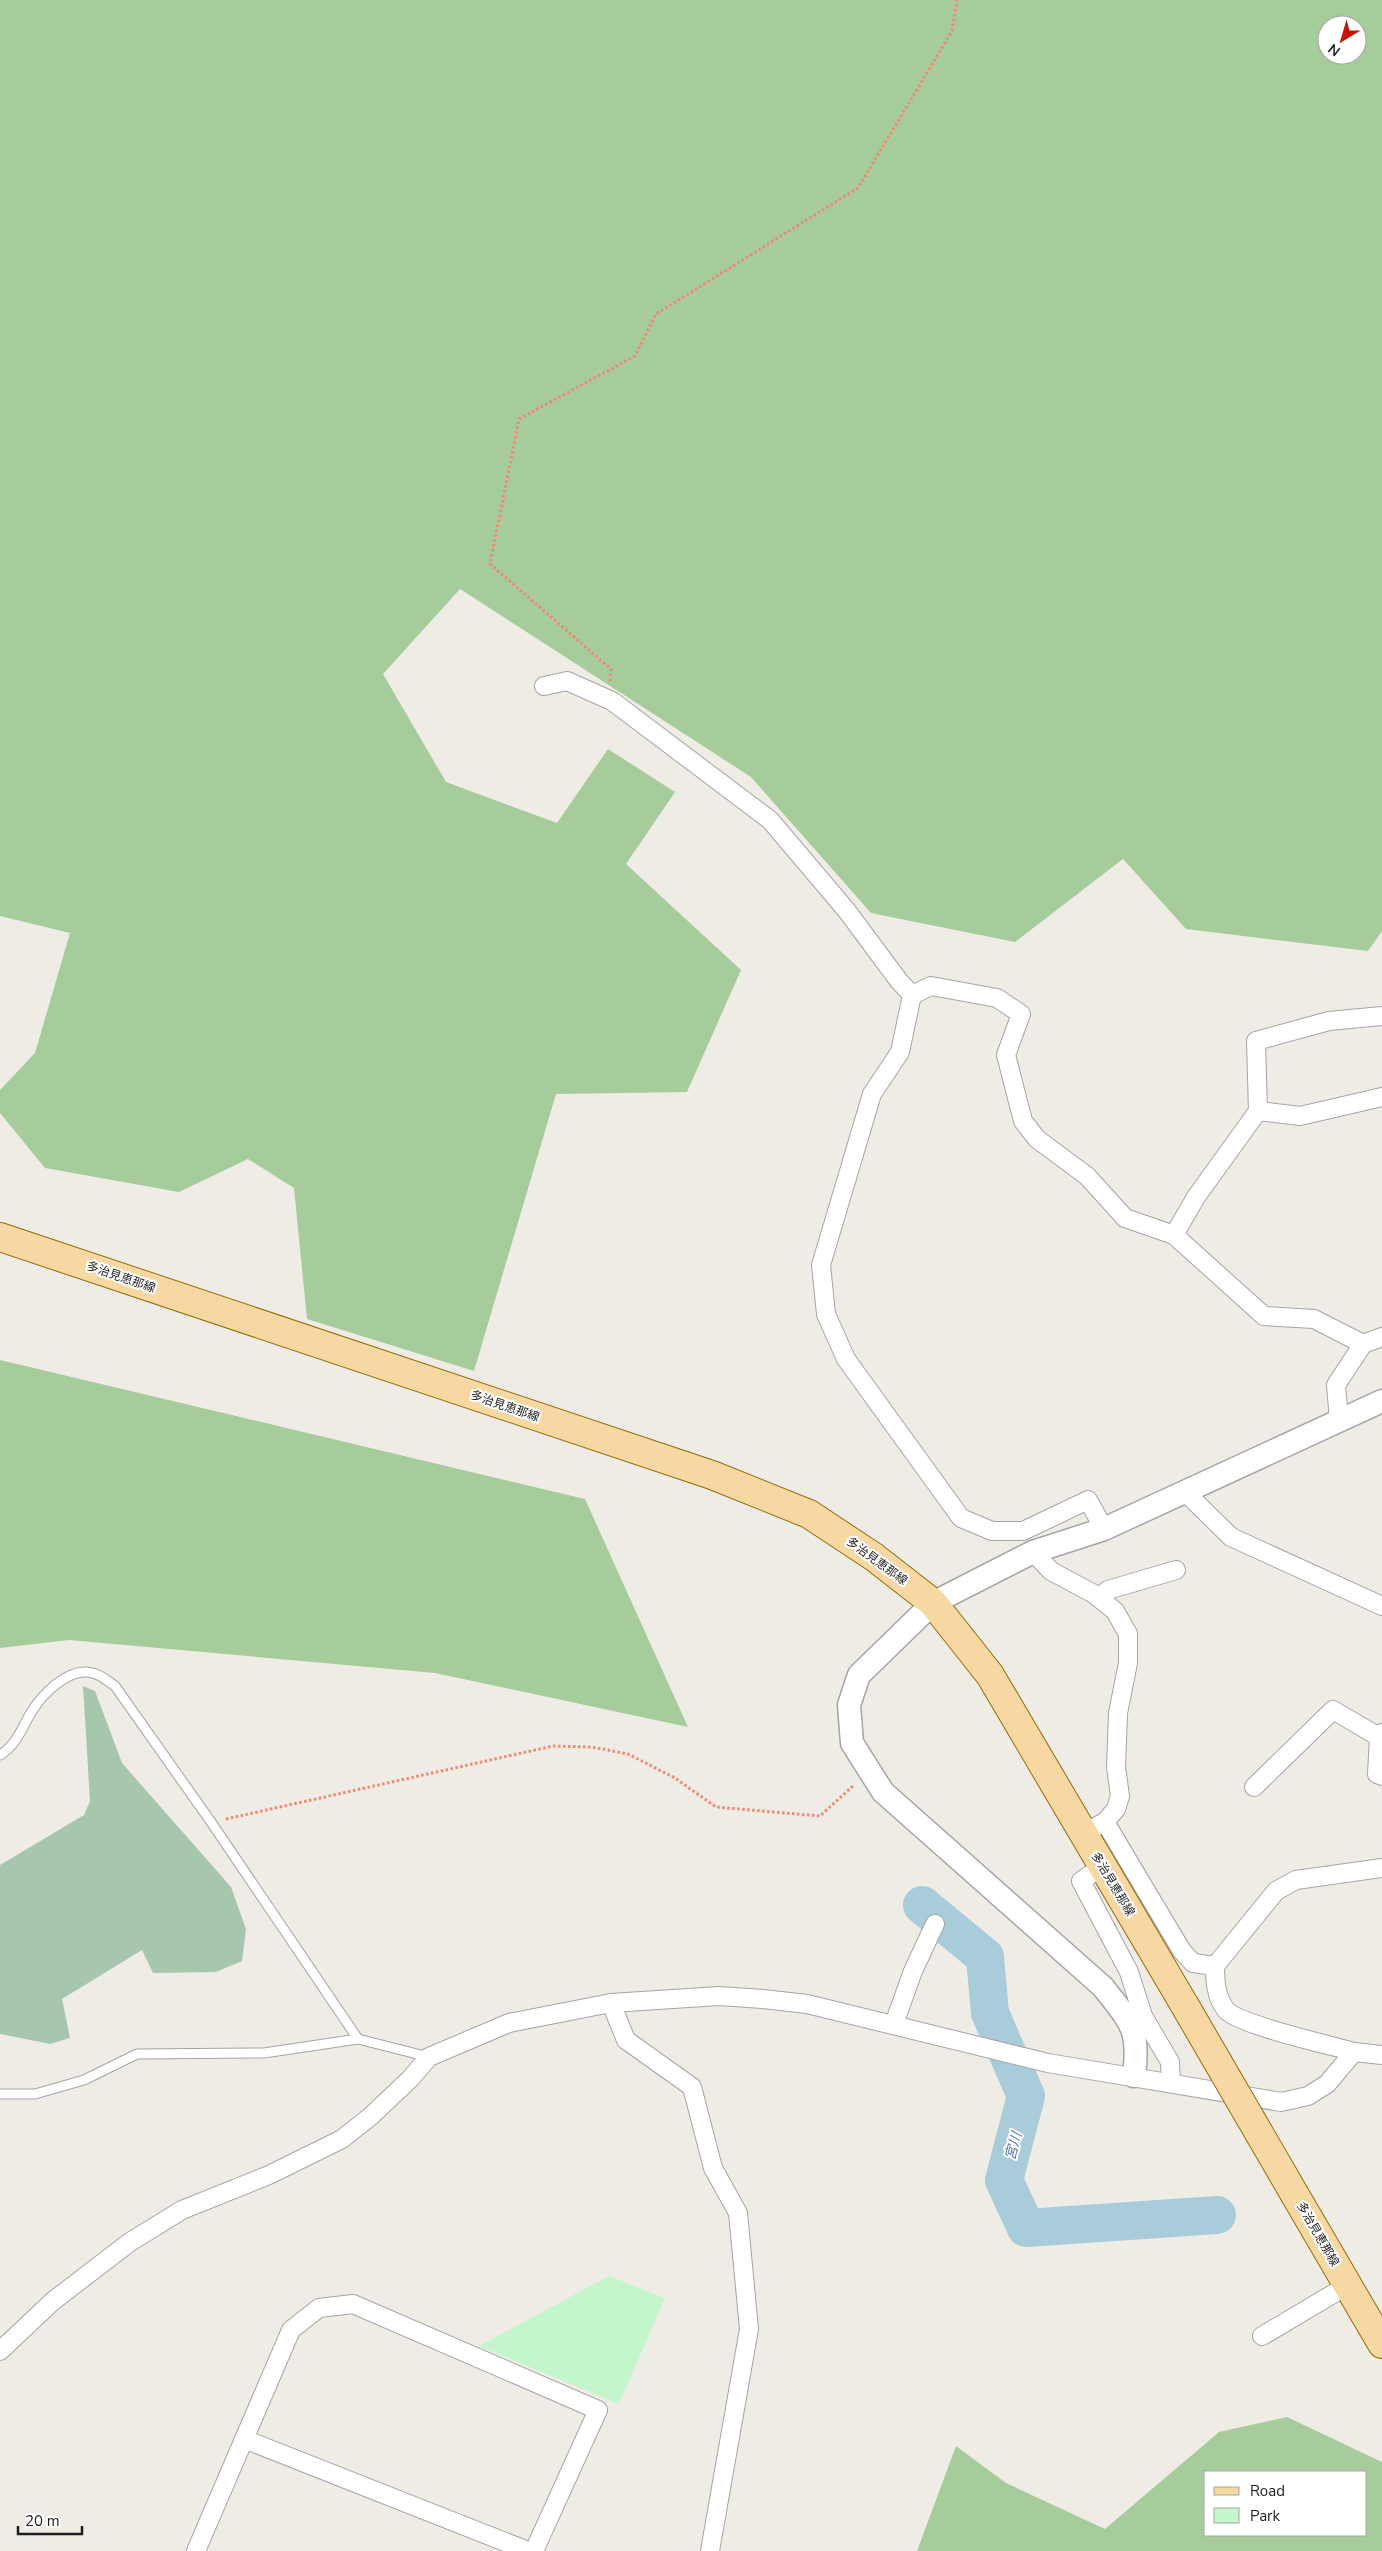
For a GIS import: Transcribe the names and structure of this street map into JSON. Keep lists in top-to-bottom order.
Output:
{
  "streets": {
    "main road": ["多治見恵那線"]
  },
  "water": ["宮川"],
  "legend": ["Road", "Park"],
  "scale_bar": "20 m",
  "north": "bottom left"
}
